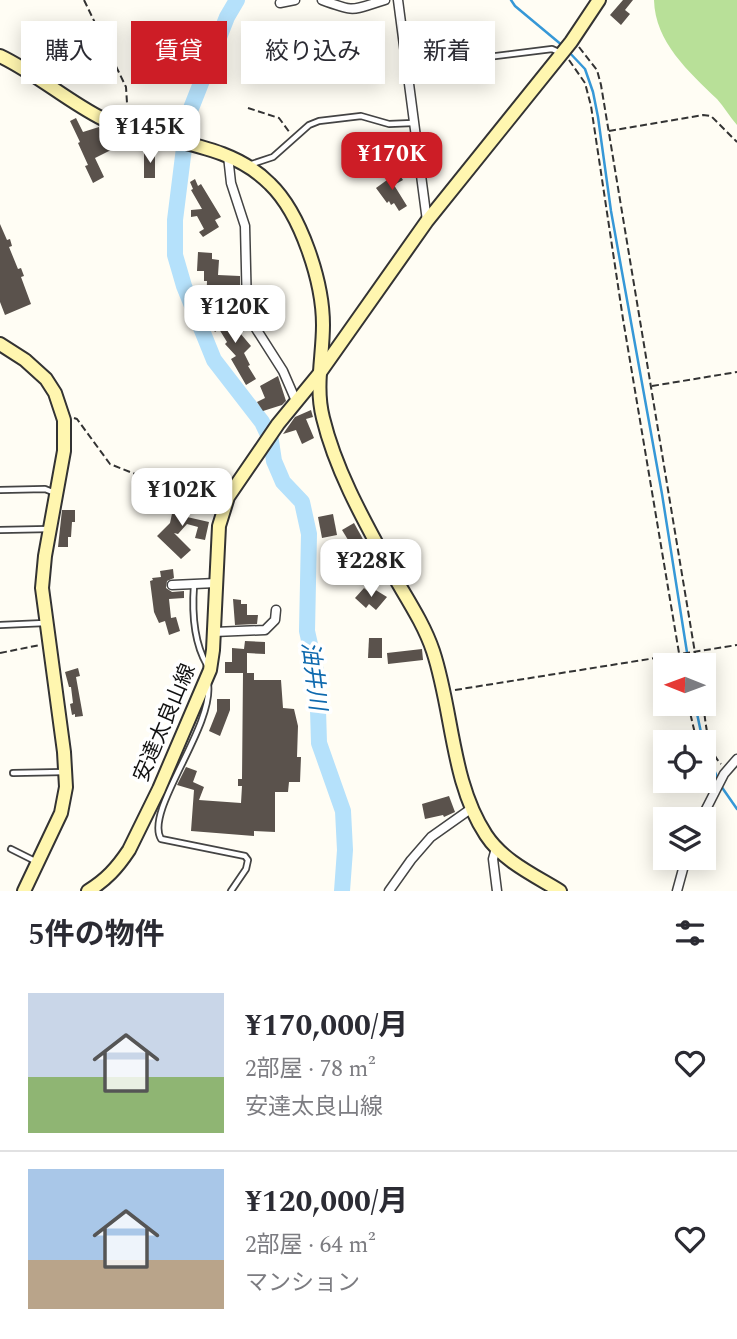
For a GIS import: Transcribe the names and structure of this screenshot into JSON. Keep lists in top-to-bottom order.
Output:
{
  "streets": {
    "street": ["安達太良山線"]
  },
  "water": ["油井川"],
  "north": "left",
  "page": {
    "chip": [
      "購入",
      "賃貸",
      "絞り込み",
      "新着"
    ],
    "price": [
      "¥145K",
      "¥170K",
      "¥120K",
      "¥102K",
      "¥228K"
    ],
    "heading": "5件の物件",
    "list": [
      {
        "name": "¥170,000/月",
        "note": "2部屋 · 78 m² · 安達太良山線"
      },
      {
        "name": "¥120,000/月",
        "note": "2部屋 · 64 m² · マンション"
      }
    ]
  }
}
